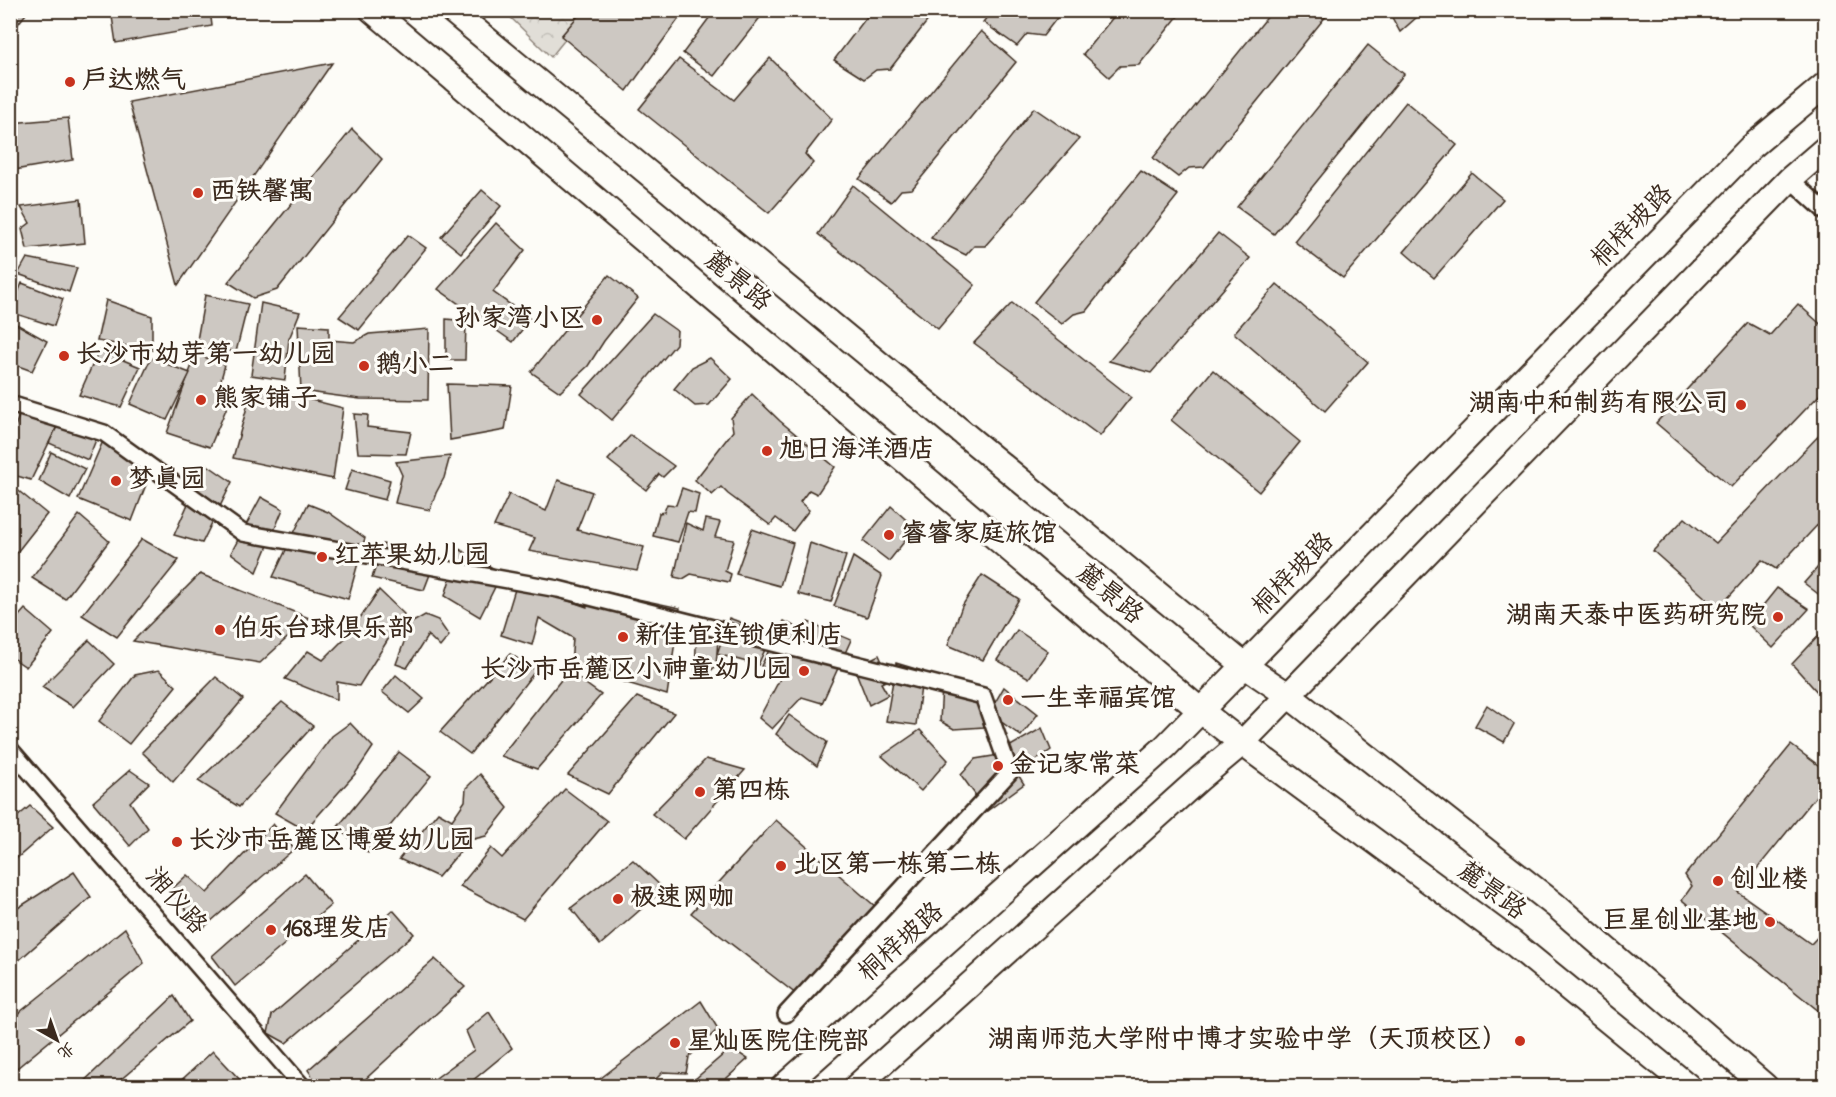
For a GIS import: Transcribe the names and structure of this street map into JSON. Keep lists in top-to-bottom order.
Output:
{
  "streets": {
    "main road": ["桐梓坡路", "麓景路"],
    "street": ["湘仪路"]
  },
  "crossings": [
    ["桐梓坡路", "麓景路"]
  ],
  "places": [
    "户达燃气",
    "西铁馨寓",
    "孙家湾小区",
    "长沙市幼芽第一幼儿园",
    "鹅小二",
    "熊家铺子",
    "湖南中和制药有限公司",
    "旭日海洋酒店",
    "梦真园",
    "睿睿家庭旅馆",
    "红苹果幼儿园",
    "湖南天泰中医药研究院",
    "伯乐台球俱乐部",
    "新佳宜连锁便利店",
    "长沙市岳麓区小神童幼儿园",
    "一生幸福宾馆",
    "金记家常菜",
    "第四栋",
    "长沙市岳麓区博爱幼儿园",
    "北区第一栋第二栋",
    "创业楼",
    "极速网咖",
    "巨星创业基地",
    "168理发店",
    "湖南师范大学附中博才实验中学（天顶校区）",
    "星灿医院住院部"
  ],
  "north": "bottom right"
}
